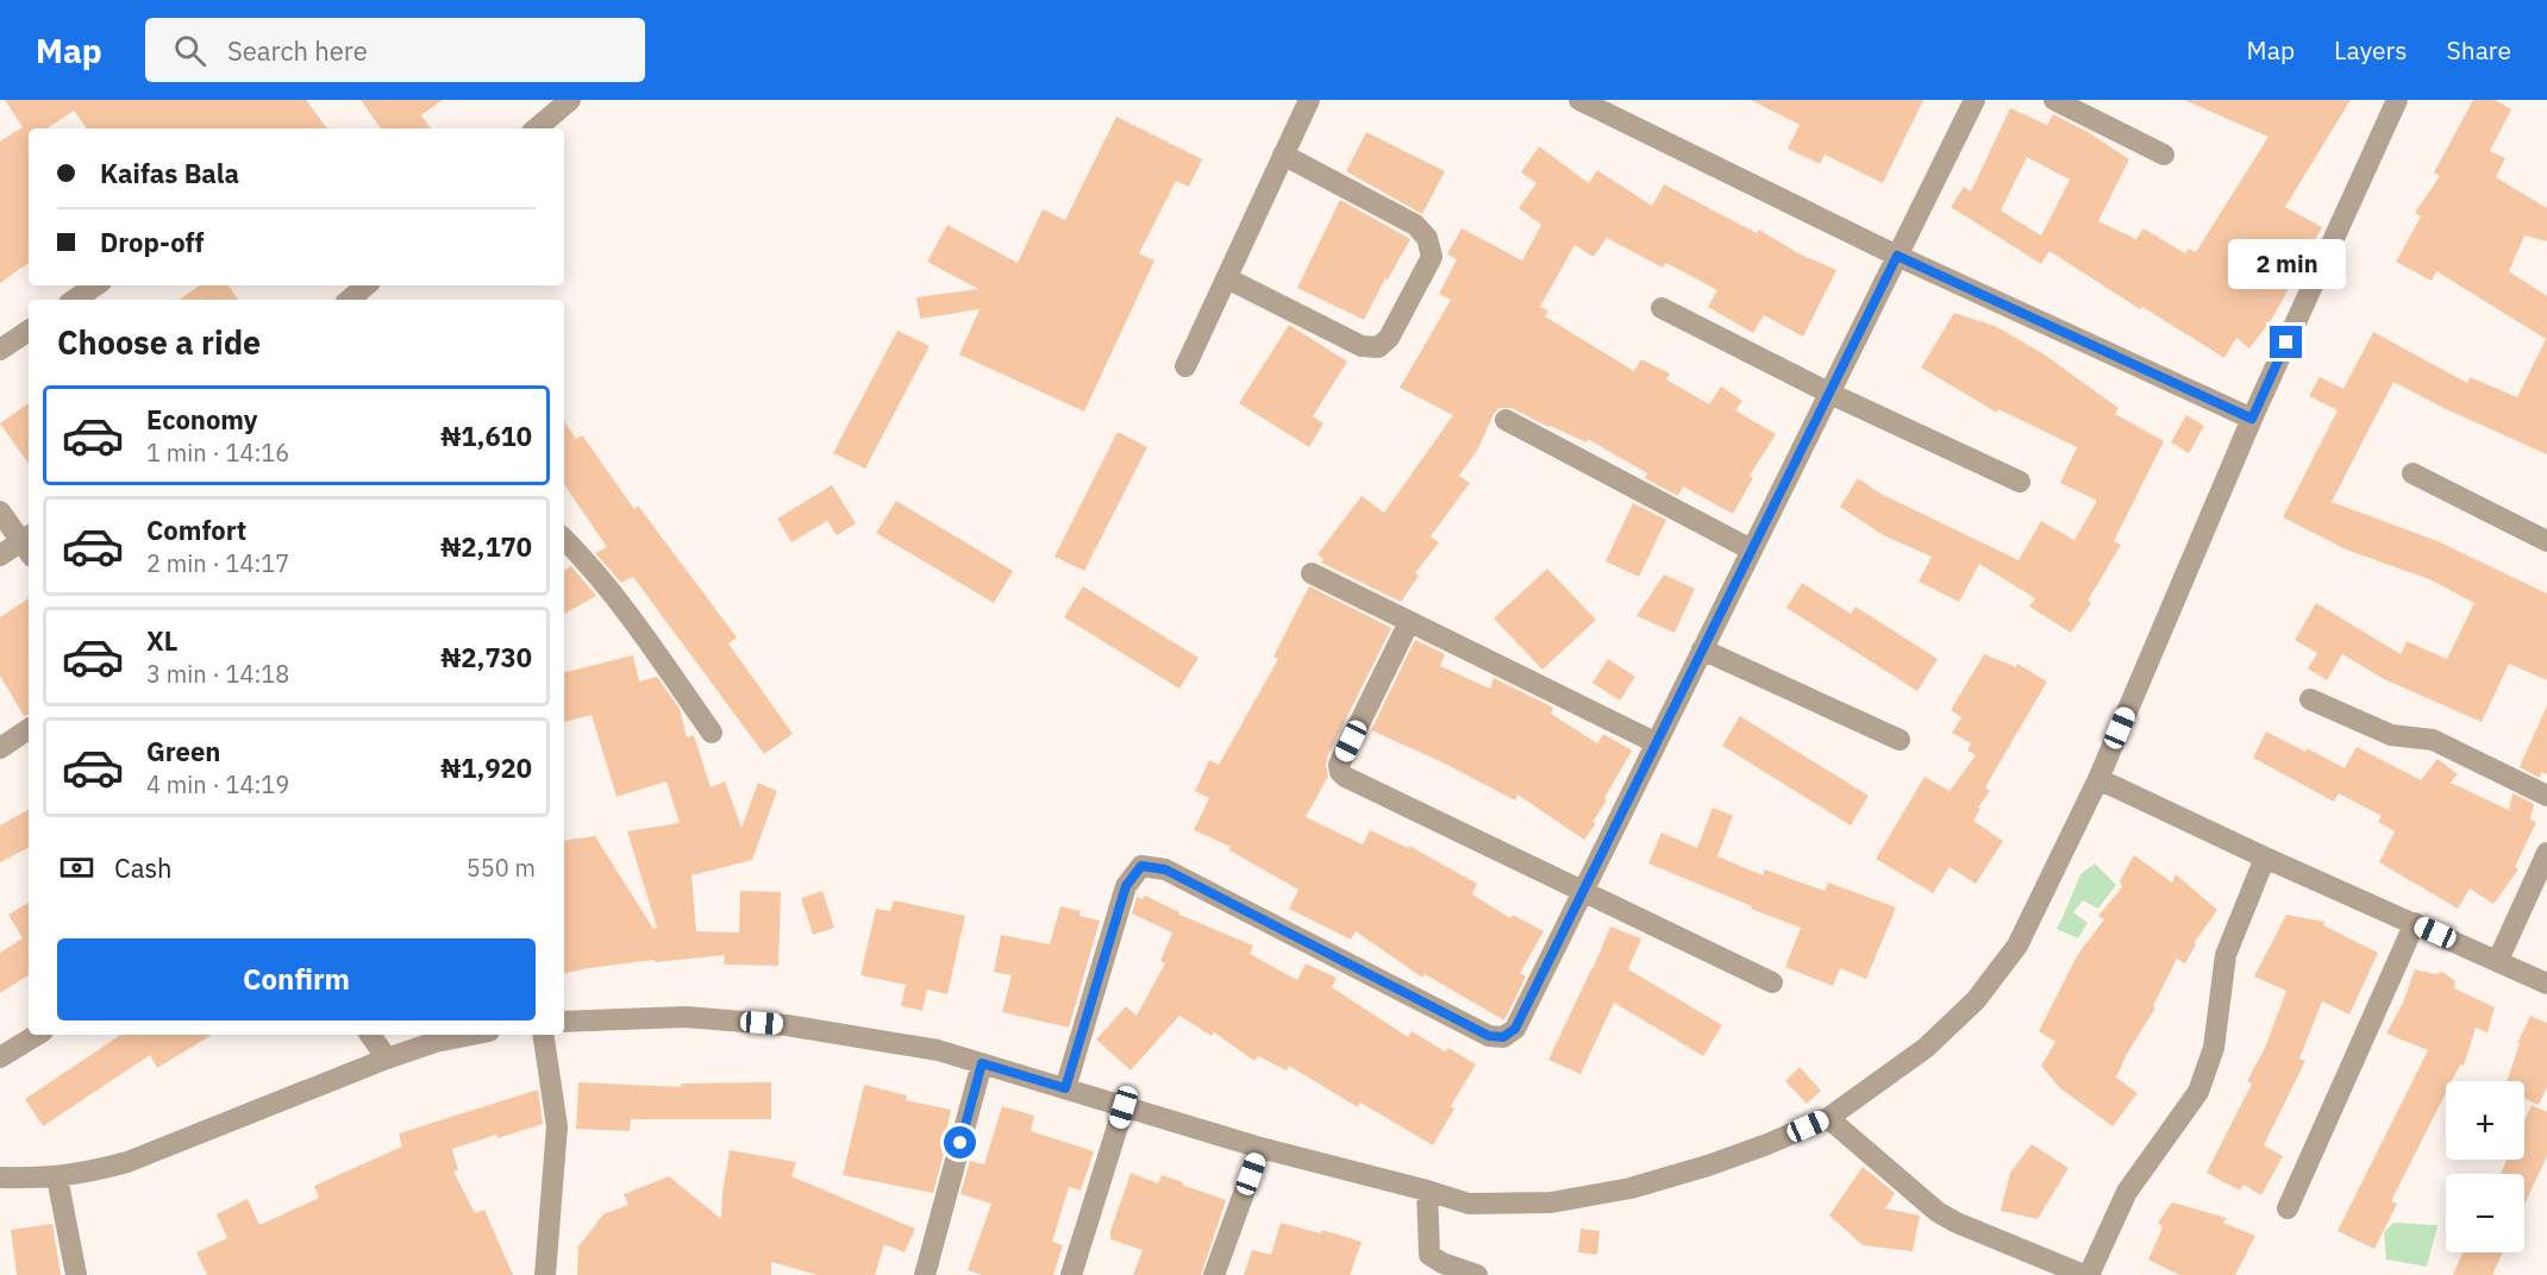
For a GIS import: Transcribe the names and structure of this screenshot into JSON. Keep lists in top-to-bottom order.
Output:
{
  "page": {
    "header": "Map",
    "search": "Search here",
    "nav": ["Map", "Layers", "Share"],
    "banner": ["Kaifas Bala", "Drop-off"],
    "bubble": "2 min",
    "heading": "Choose a ride",
    "list": [
      {
        "name": "Economy",
        "note": "1 min · 14:16",
        "value": "₦1,610"
      },
      {
        "name": "Comfort",
        "note": "2 min · 14:17",
        "value": "₦2,170"
      },
      {
        "name": "XL",
        "note": "3 min · 14:18",
        "value": "₦2,730"
      },
      {
        "name": "Green",
        "note": "4 min · 14:19",
        "value": "₦1,920"
      }
    ],
    "pay": ["Cash", "550 m"],
    "buttons": "Confirm",
    "map_buttons": ["+", "−"]
  }
}
